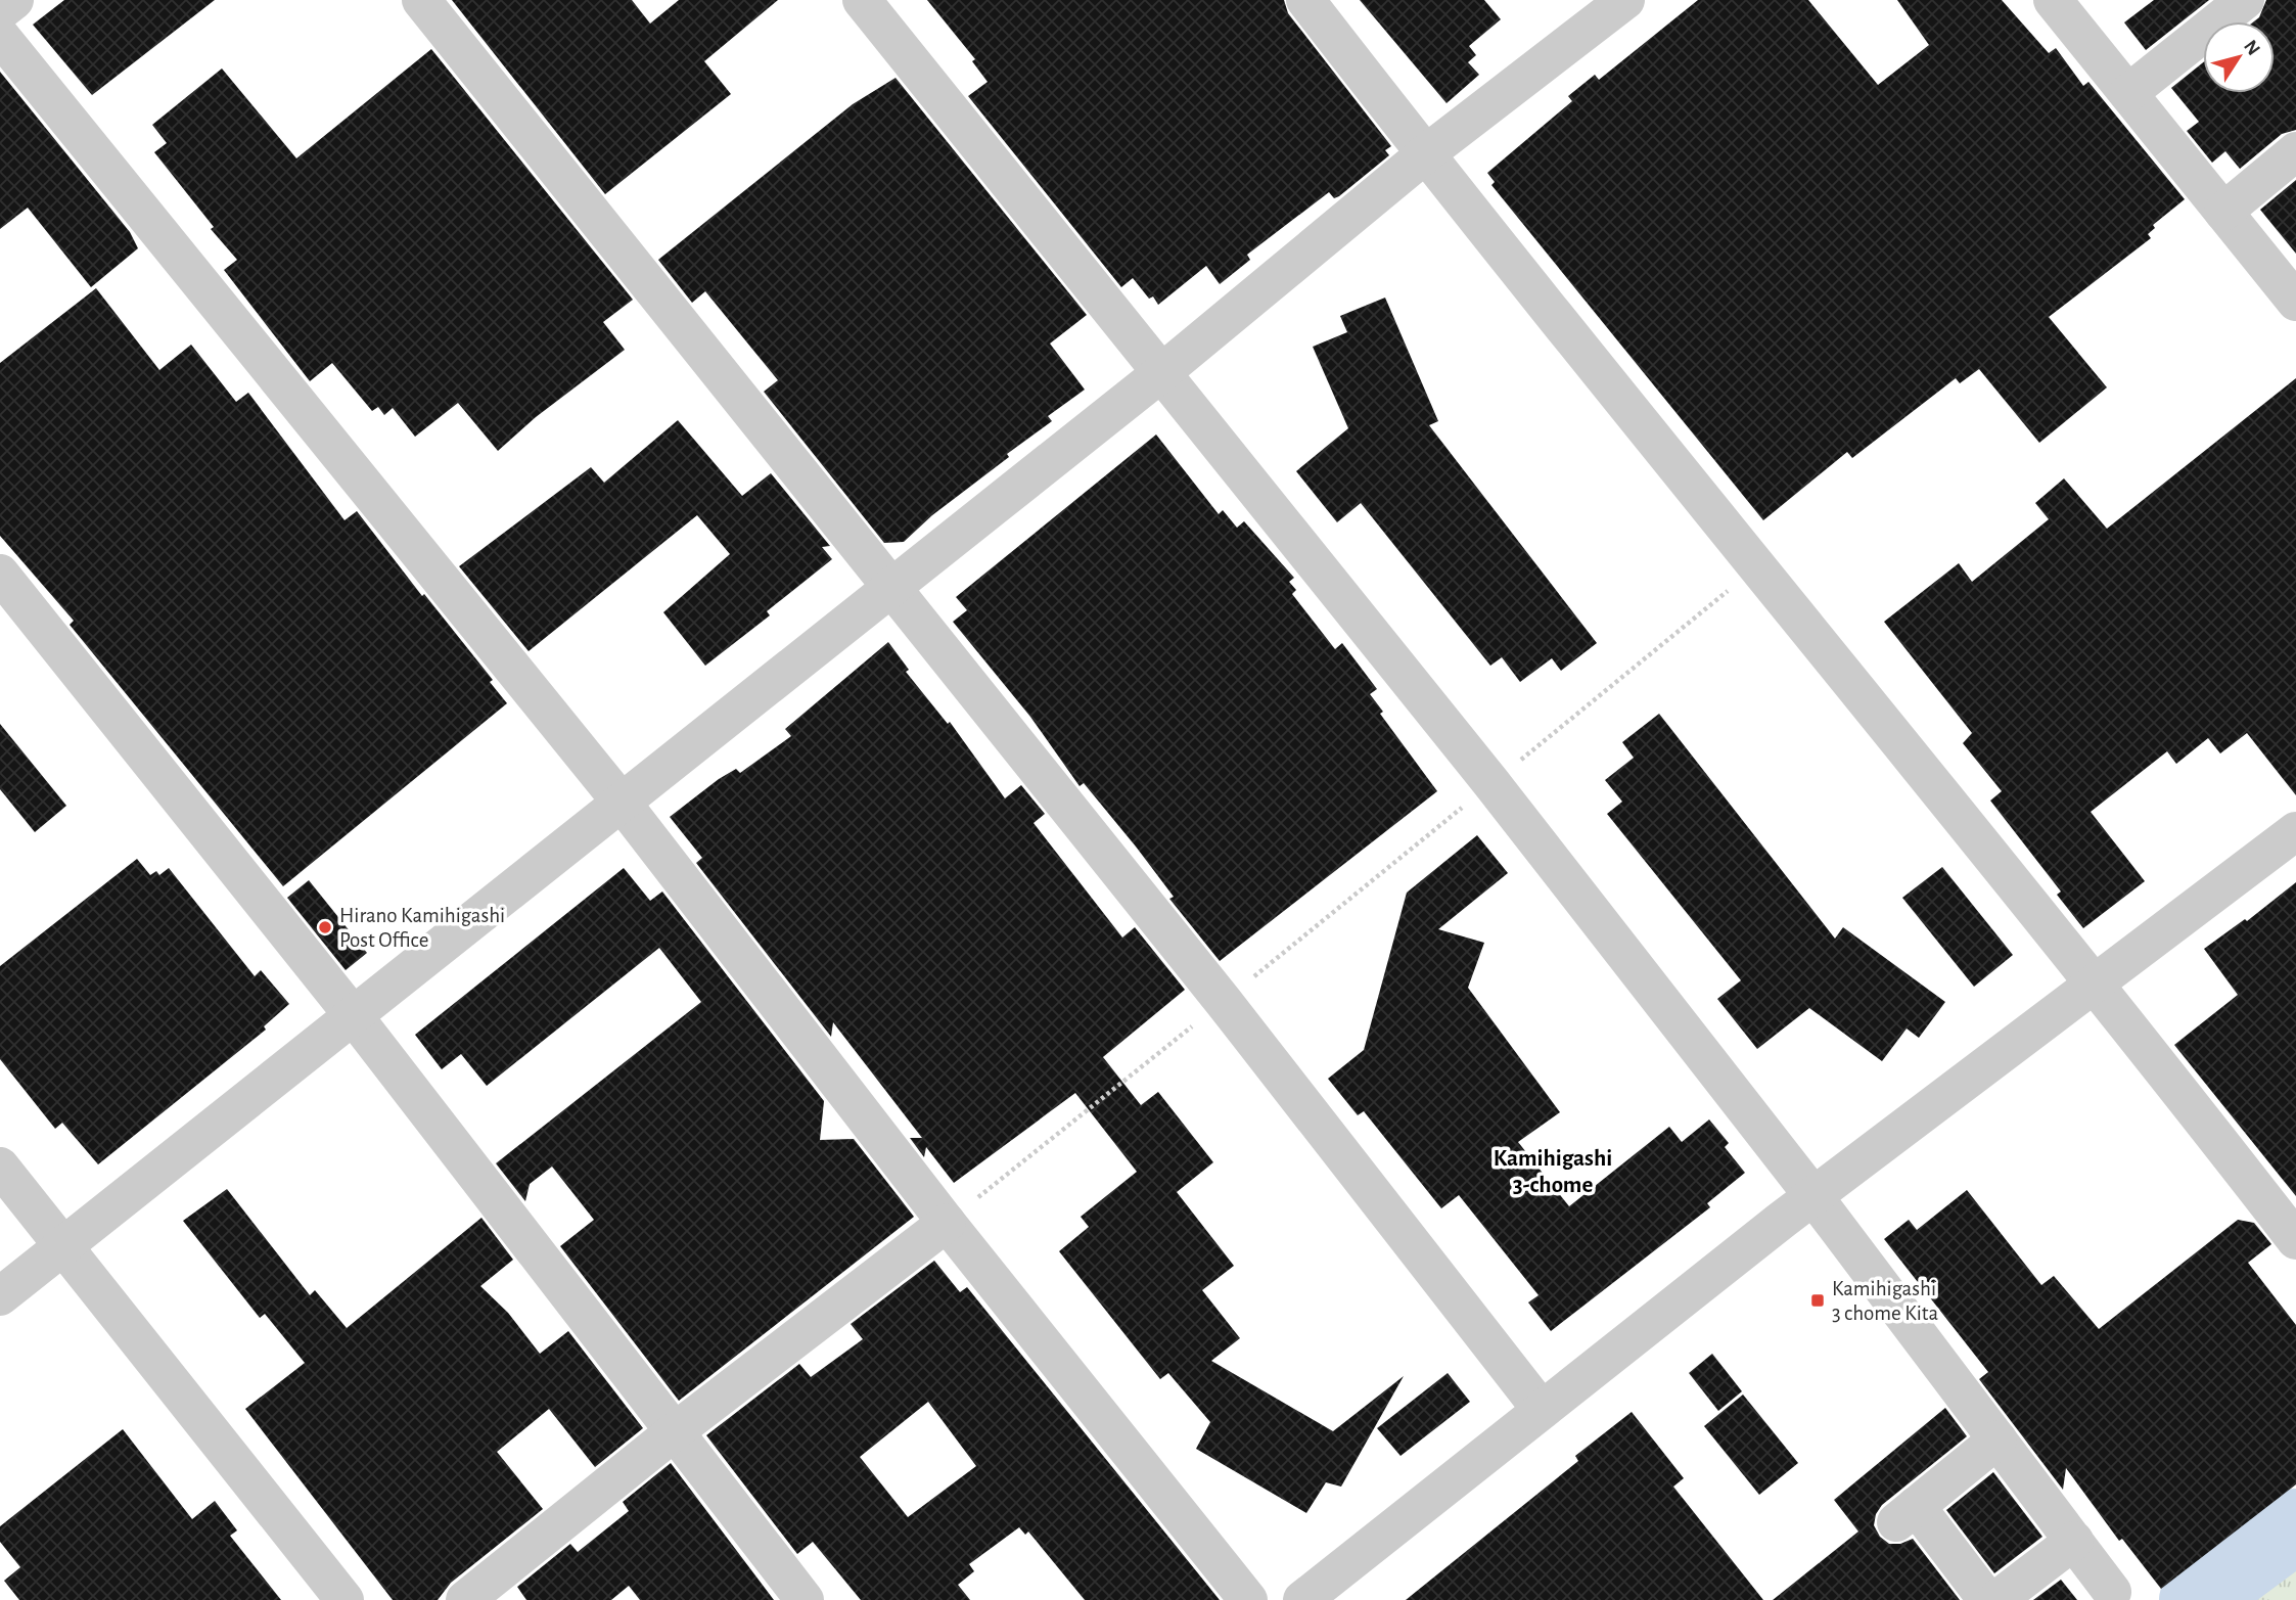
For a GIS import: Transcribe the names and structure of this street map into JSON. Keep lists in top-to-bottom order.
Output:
{
  "districts": ["Kamihigashi 3-chome"],
  "places": {
    "other": ["Hirano Kamihigashi Post Office"],
    "transit": ["Kamihigashi 3 chome Kita"]
  },
  "north": "top right"
}
